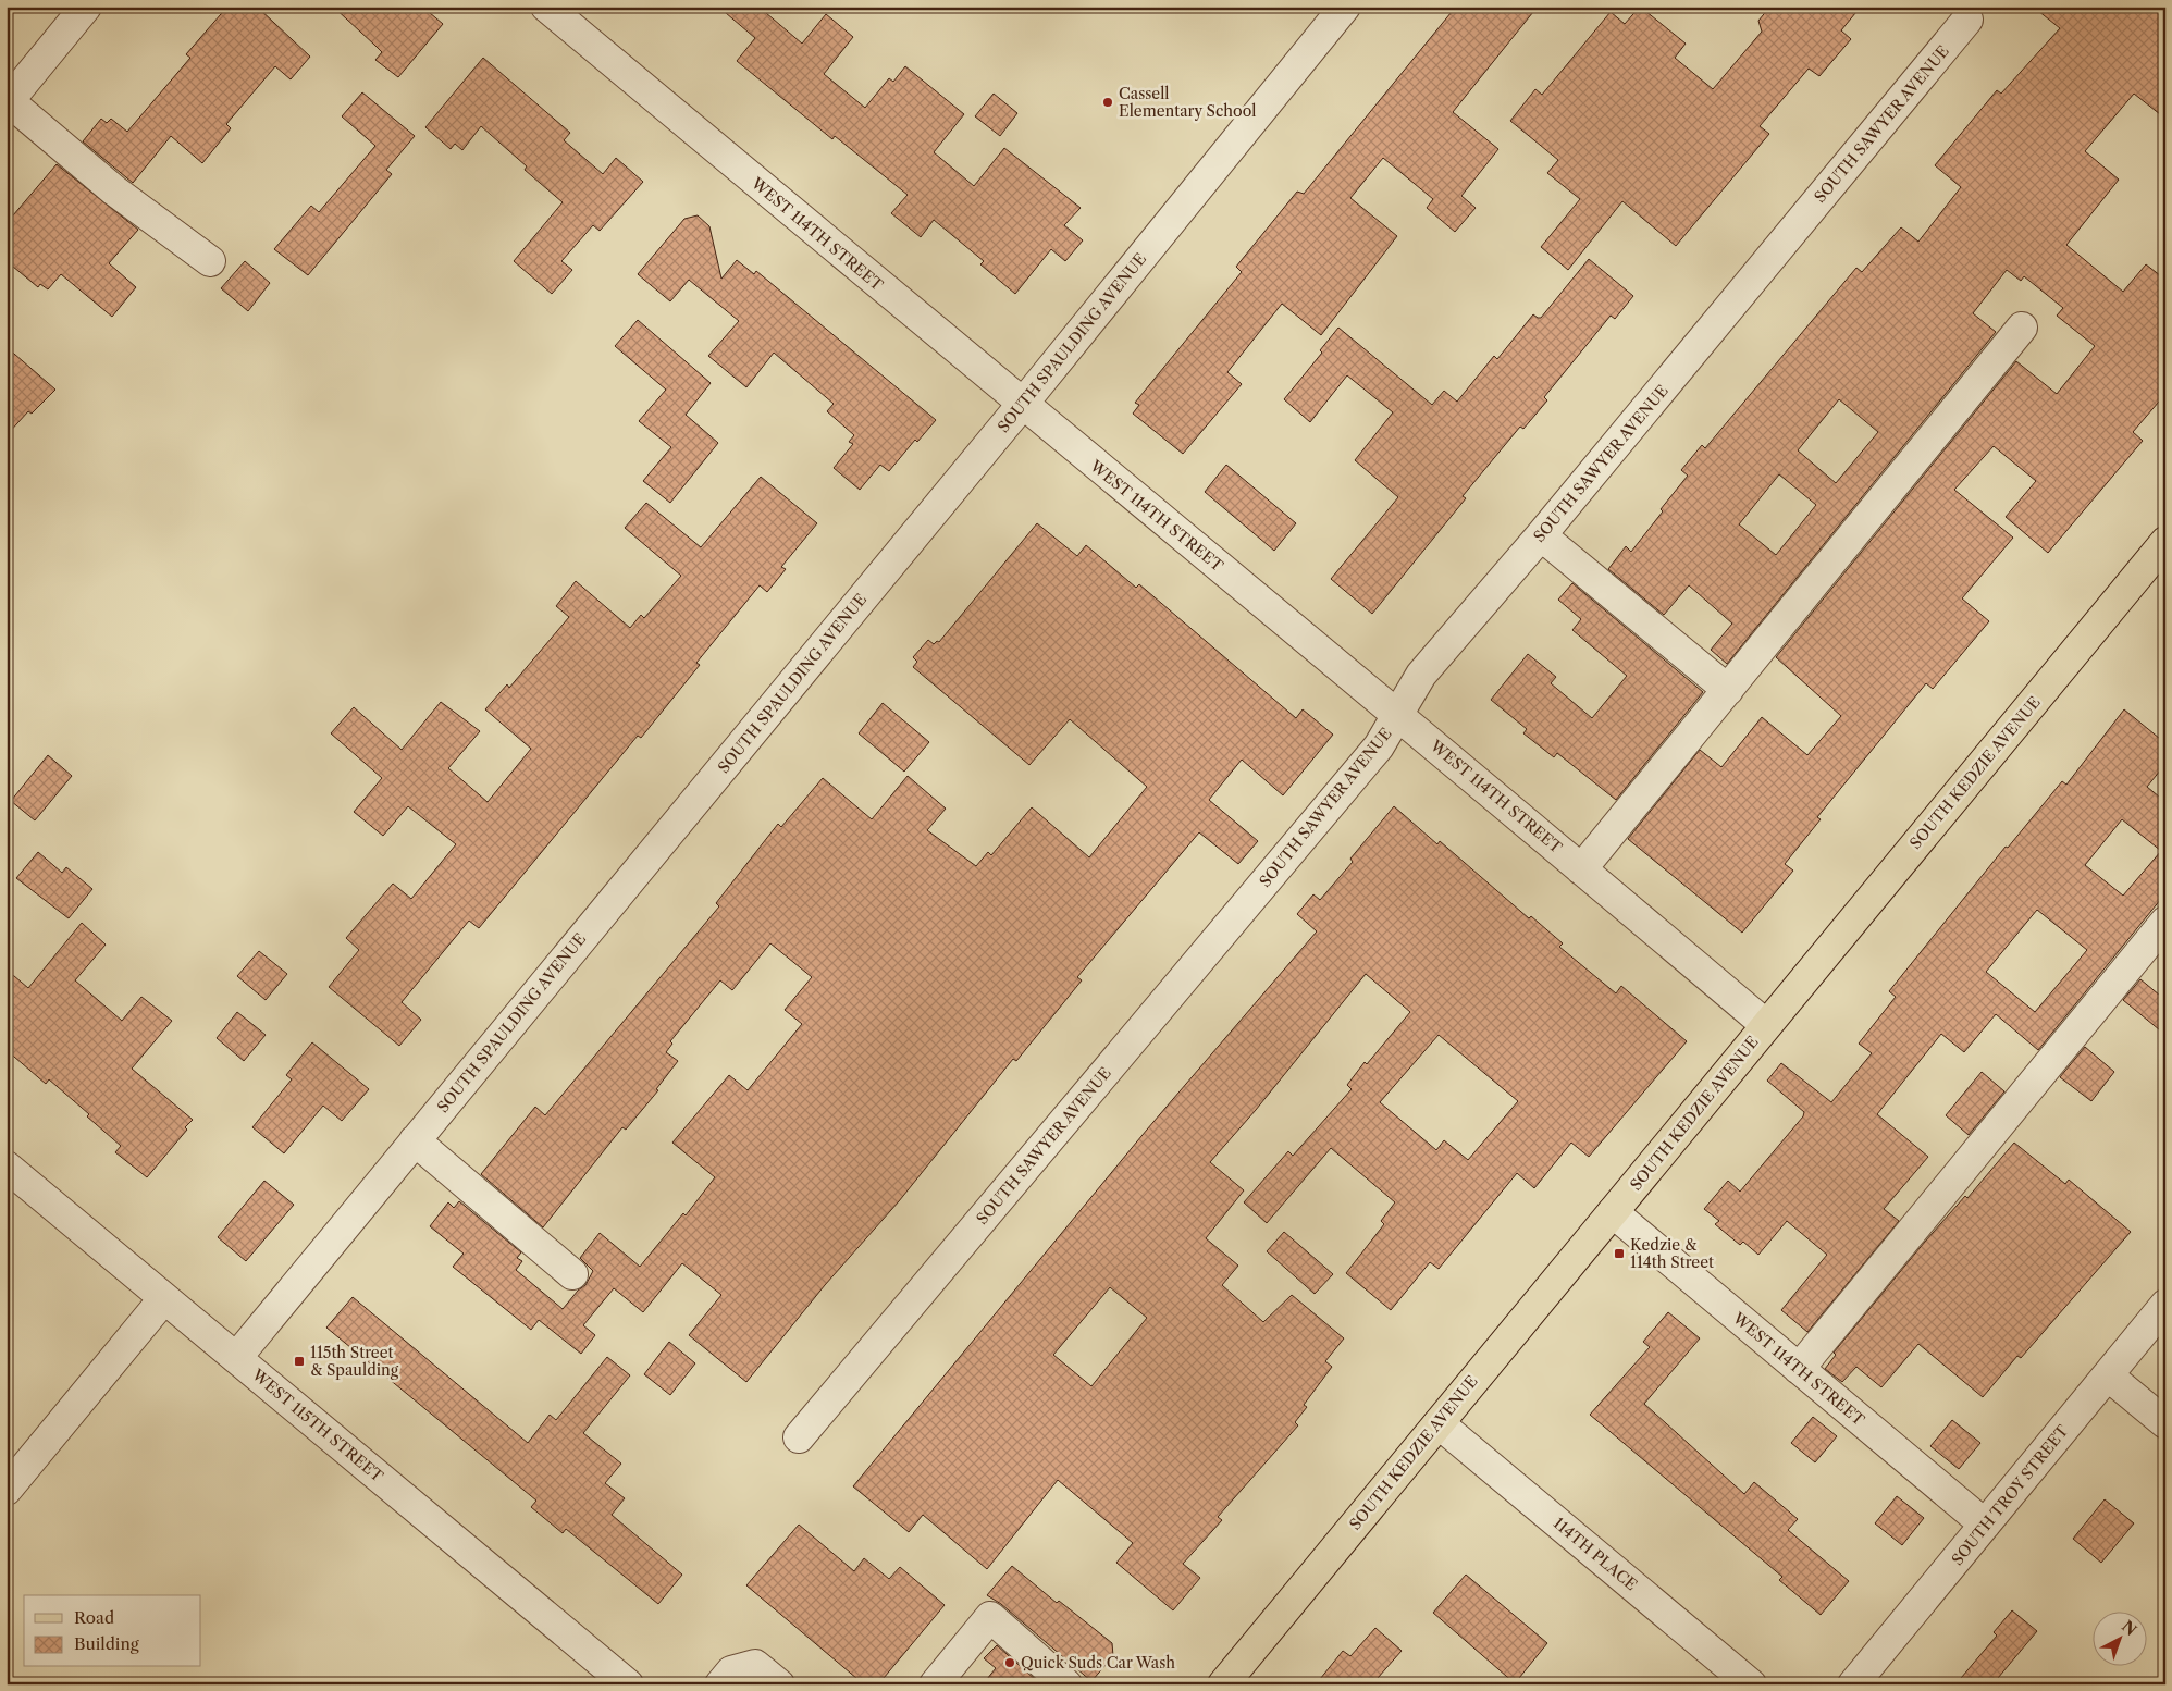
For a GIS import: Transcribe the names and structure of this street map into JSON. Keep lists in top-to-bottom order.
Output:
{
  "streets": {
    "main road": ["SOUTH KEDZIE AVENUE"],
    "street": [
      "SOUTH SAWYER AVENUE",
      "WEST 114TH STREET",
      "SOUTH SPAULDING AVENUE",
      "WEST 115TH STREET",
      "SOUTH TROY STREET",
      "114TH PLACE"
    ]
  },
  "crossings": [
    ["SOUTH SAWYER AVENUE", "WEST 114TH STREET"],
    ["WEST 114TH STREET", "SOUTH SPAULDING AVENUE"],
    ["WEST 114TH STREET", "SOUTH KEDZIE AVENUE"],
    ["WEST 114TH STREET", "SOUTH TROY STREET"],
    ["SOUTH SPAULDING AVENUE", "WEST 115TH STREET"],
    ["SOUTH KEDZIE AVENUE", "114TH PLACE"]
  ],
  "places": {
    "other": ["Cassell Elementary School", "Quick Suds Car Wash"],
    "transit": ["Kedzie & 114th Street", "115th Street & Spaulding"]
  },
  "legend": ["Road", "Building"],
  "north": "top right"
}
